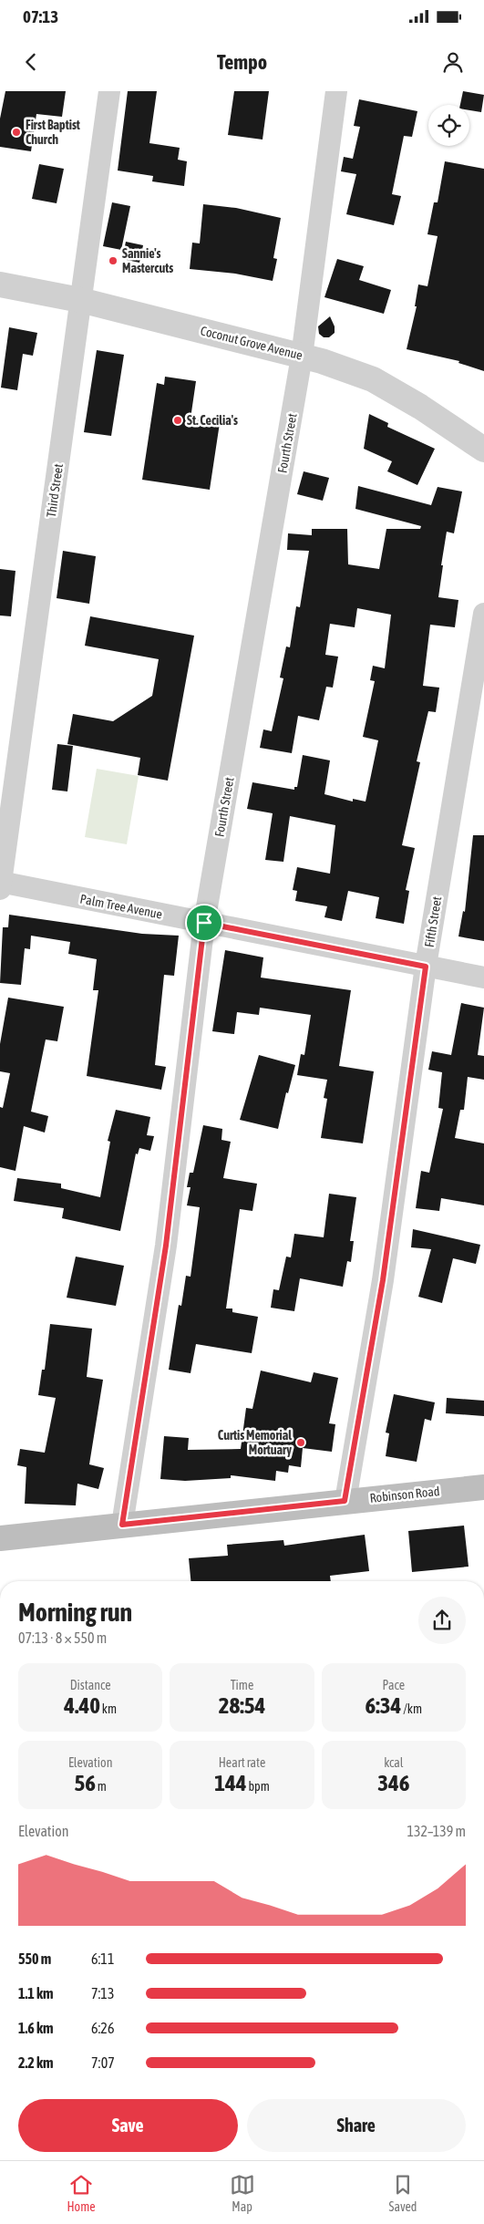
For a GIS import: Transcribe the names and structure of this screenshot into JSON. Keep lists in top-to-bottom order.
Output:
{
  "streets": {
    "main road": ["Robinson Road"],
    "street": [
      "Coconut Grove Avenue",
      "Fourth Street",
      "Third Street",
      "Palm Tree Avenue",
      "Fifth Street"
    ]
  },
  "crossings": [
    ["Coconut Grove Avenue", "Fourth Street"],
    ["Coconut Grove Avenue", "Third Street"],
    ["Fourth Street", "Palm Tree Avenue"],
    ["Fourth Street", "Robinson Road"],
    ["Third Street", "Palm Tree Avenue"],
    ["Palm Tree Avenue", "Fifth Street"],
    ["Fifth Street", "Robinson Road"]
  ],
  "places": [
    "First Baptist Church",
    "Sannie's Mastercuts",
    "St. Cecilia's",
    "Curtis Memorial Mortuary"
  ],
  "page": {
    "status": "07:13",
    "header": "Tempo",
    "heading": ["Morning run", "07:13 · 8 × 550 m"],
    "stats": [
      ["Distance", "4.40 km"],
      ["Time", "28:54"],
      ["Pace", "6:34 /km"],
      ["Elevation", "56 m"],
      ["Heart rate", "144 bpm"],
      ["kcal", "346"]
    ],
    "chart": ["Elevation", "132–139 m"],
    "list": [
      {
        "name": "550 m",
        "note": "6:11"
      },
      {
        "name": "1.1 km",
        "note": "7:13"
      },
      {
        "name": "1.6 km",
        "note": "6:26"
      },
      {
        "name": "2.2 km",
        "note": "7:07"
      }
    ],
    "buttons": ["Save", "Share"],
    "tabs": ["Home", "Map", "Saved"]
  }
}
